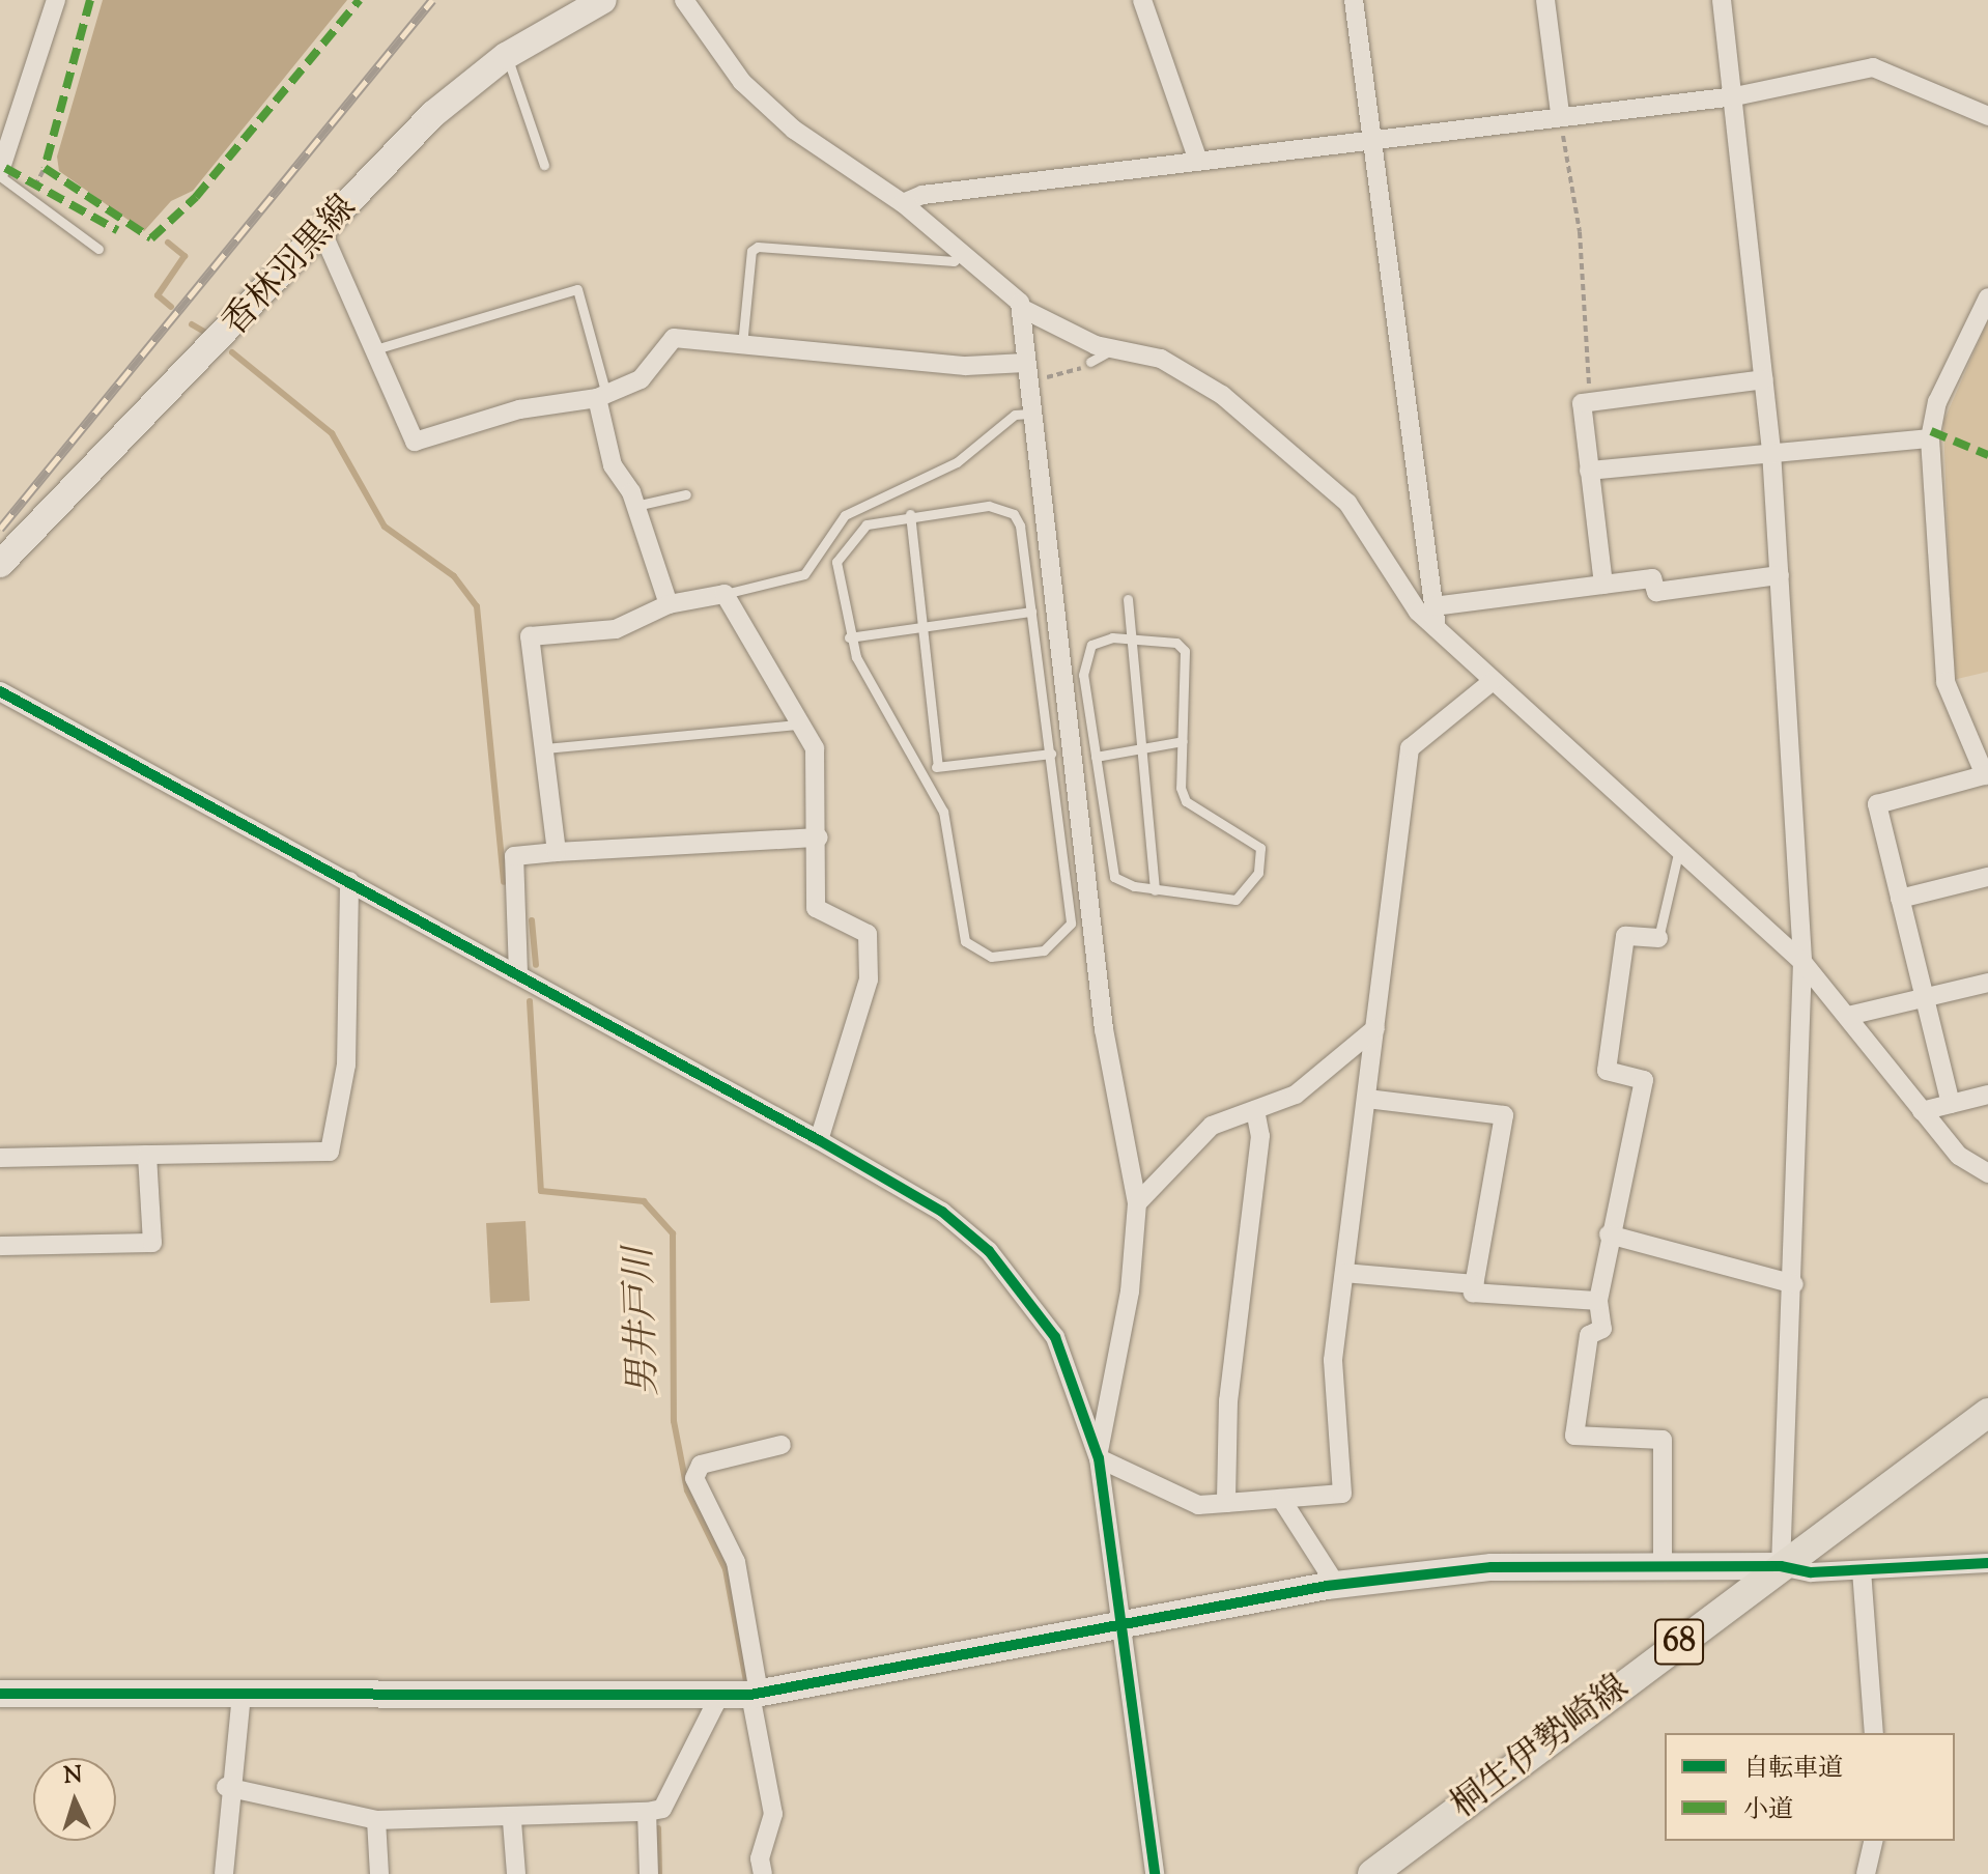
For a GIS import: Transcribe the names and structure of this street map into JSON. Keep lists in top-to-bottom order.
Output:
{
  "streets": {
    "main road": ["68", "桐生伊勢崎線"],
    "street": ["香林羽黒線"]
  },
  "water": ["男井戸川"],
  "legend": ["自転車道", "小道"],
  "north": "top"
}
